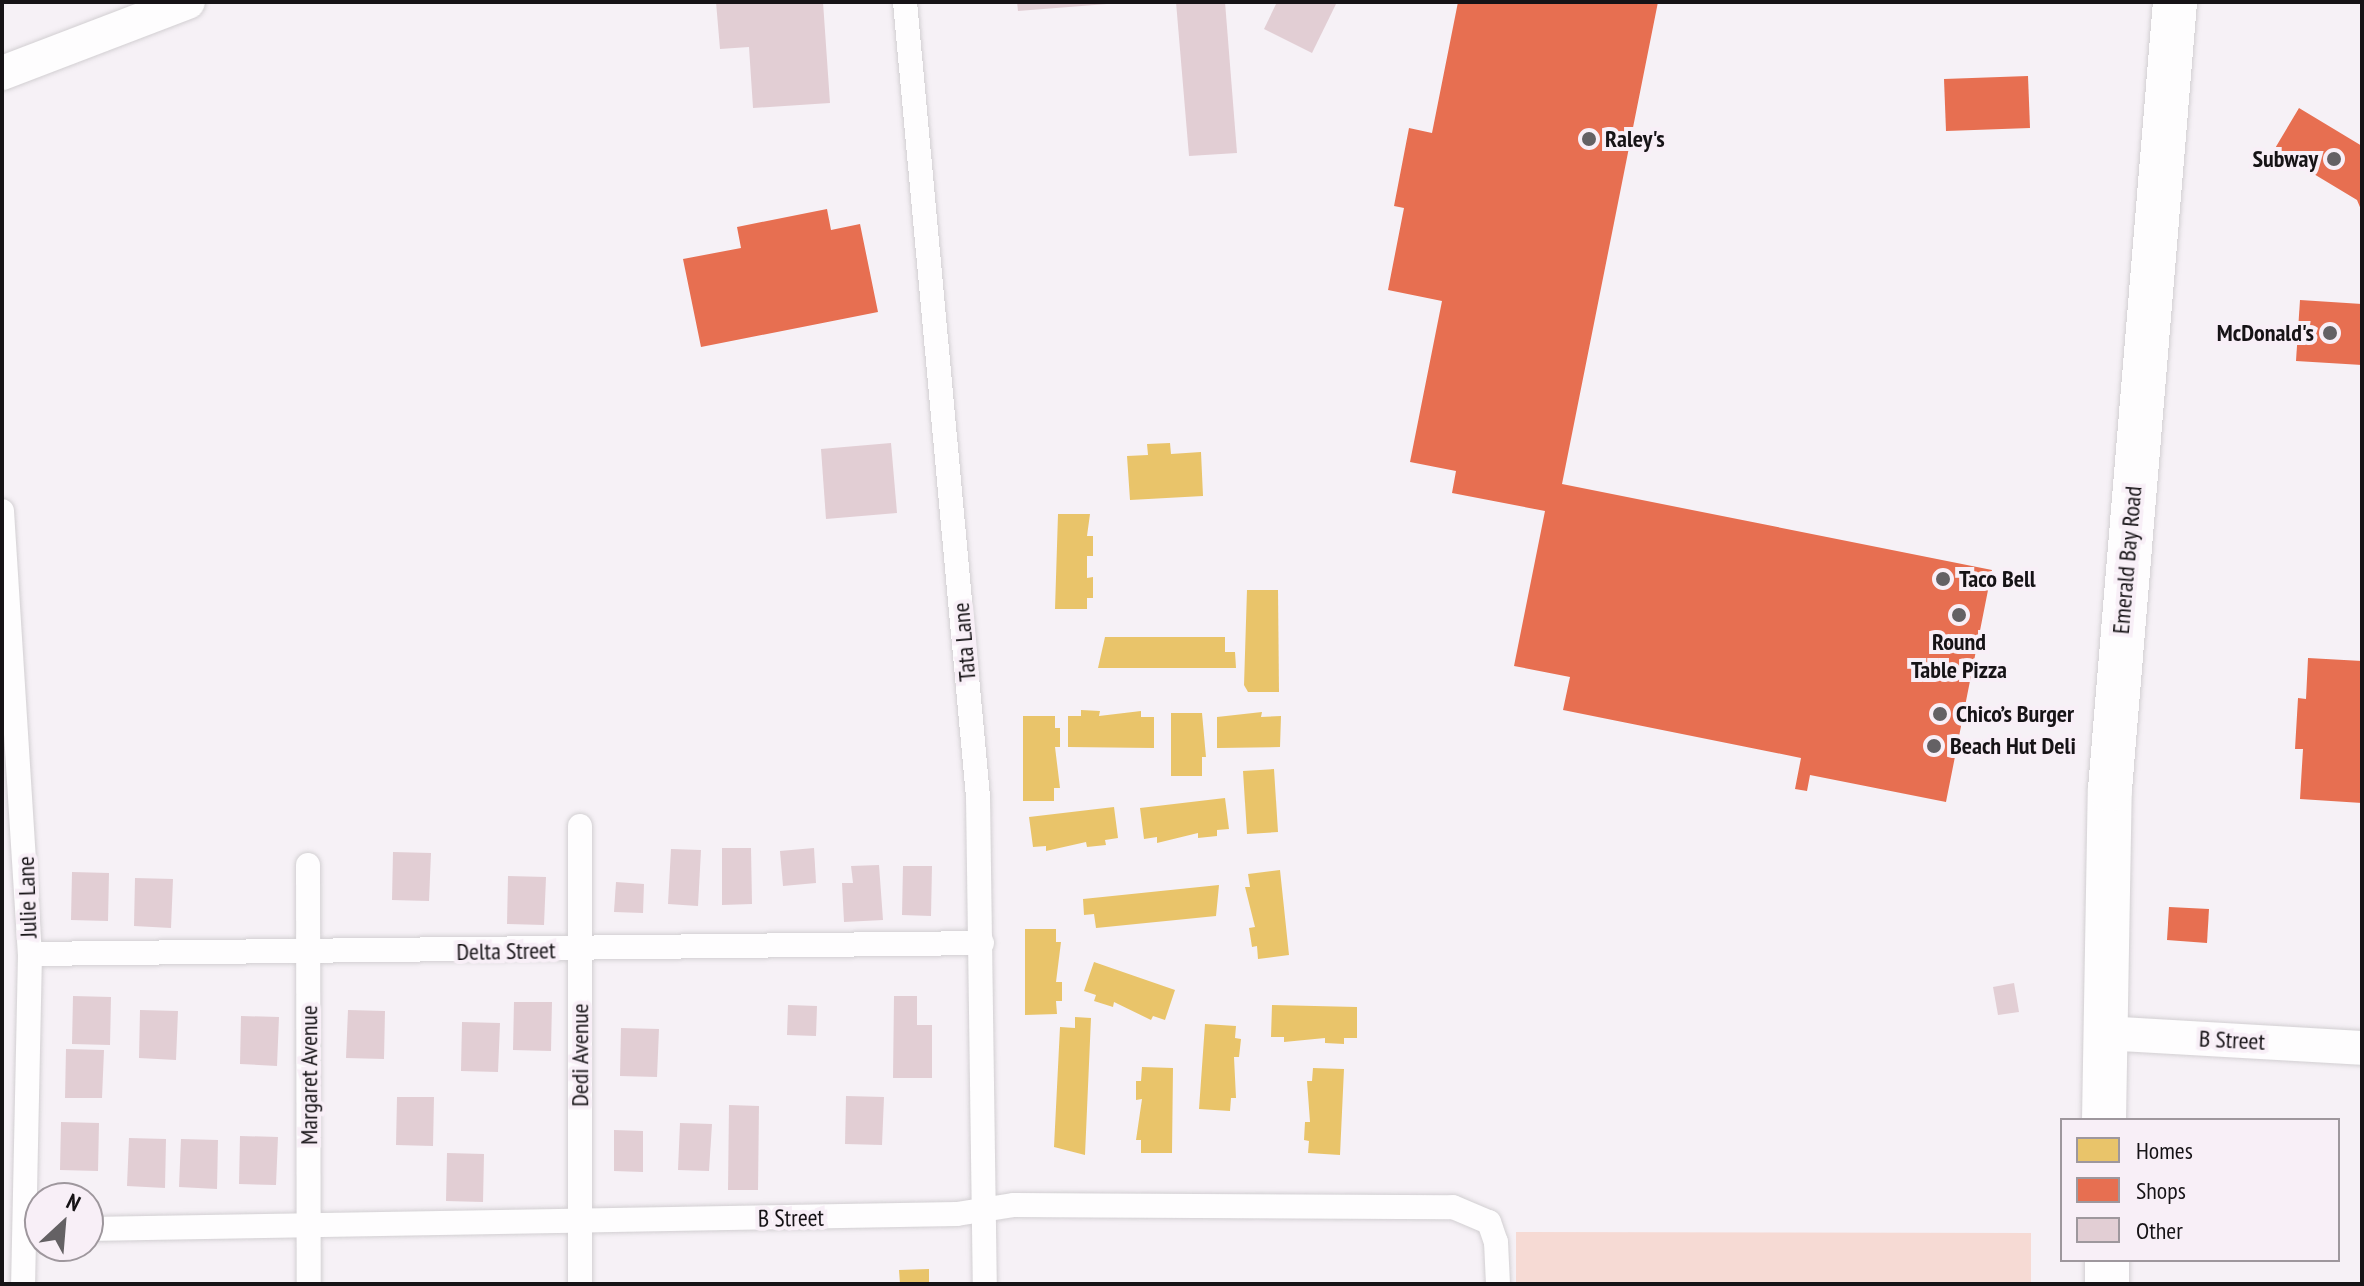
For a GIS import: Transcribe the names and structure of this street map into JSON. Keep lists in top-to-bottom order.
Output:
{
  "streets": {
    "highway": ["Emerald Bay Road"],
    "street": [
      "Tata Lane",
      "Julie Lane",
      "Delta Street",
      "B Street",
      "Dedi Avenue",
      "Margaret Avenue"
    ]
  },
  "crossings": [
    ["Emerald Bay Road", "B Street"],
    ["Tata Lane", "Delta Street"],
    ["Tata Lane", "B Street"],
    ["Julie Lane", "Delta Street"],
    ["Delta Street", "Dedi Avenue"],
    ["Delta Street", "Margaret Avenue"],
    ["B Street", "Dedi Avenue"],
    ["B Street", "Margaret Avenue"]
  ],
  "places": [
    "Raley's",
    "Subway",
    "McDonald's",
    "Taco Bell",
    "Round Table Pizza",
    "Chico’s Burger",
    "Beach Hut Deli"
  ],
  "legend": ["Homes", "Shops", "Other"],
  "north": "top right"
}
